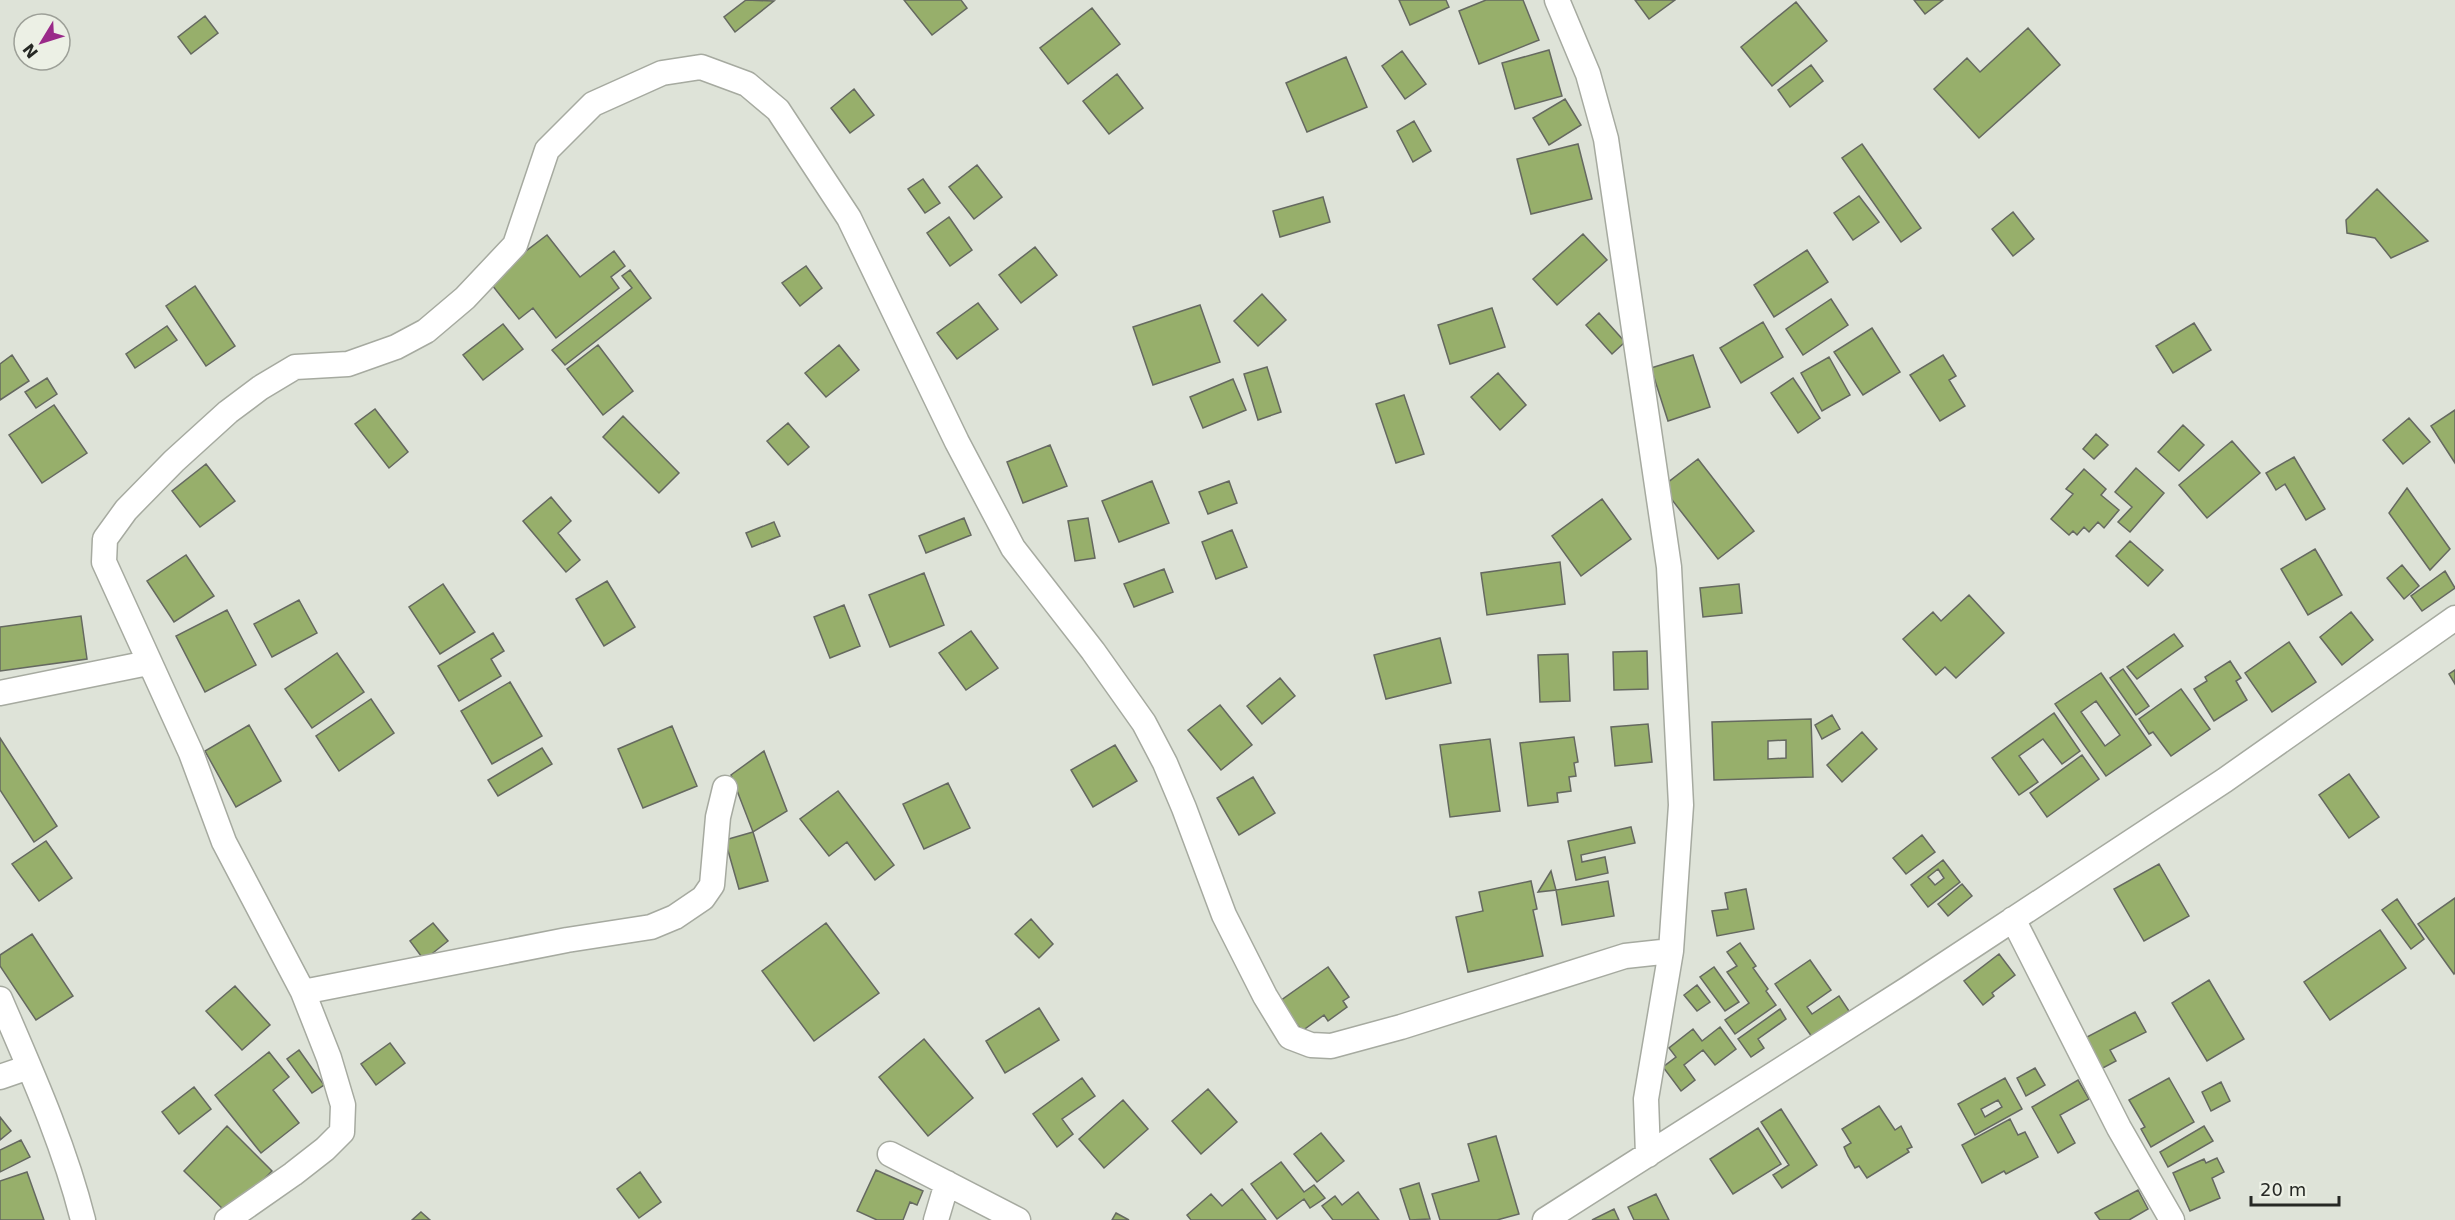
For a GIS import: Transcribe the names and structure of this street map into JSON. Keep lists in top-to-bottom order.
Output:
{
  "scale_bar": "20 m",
  "north": "bottom left"
}
